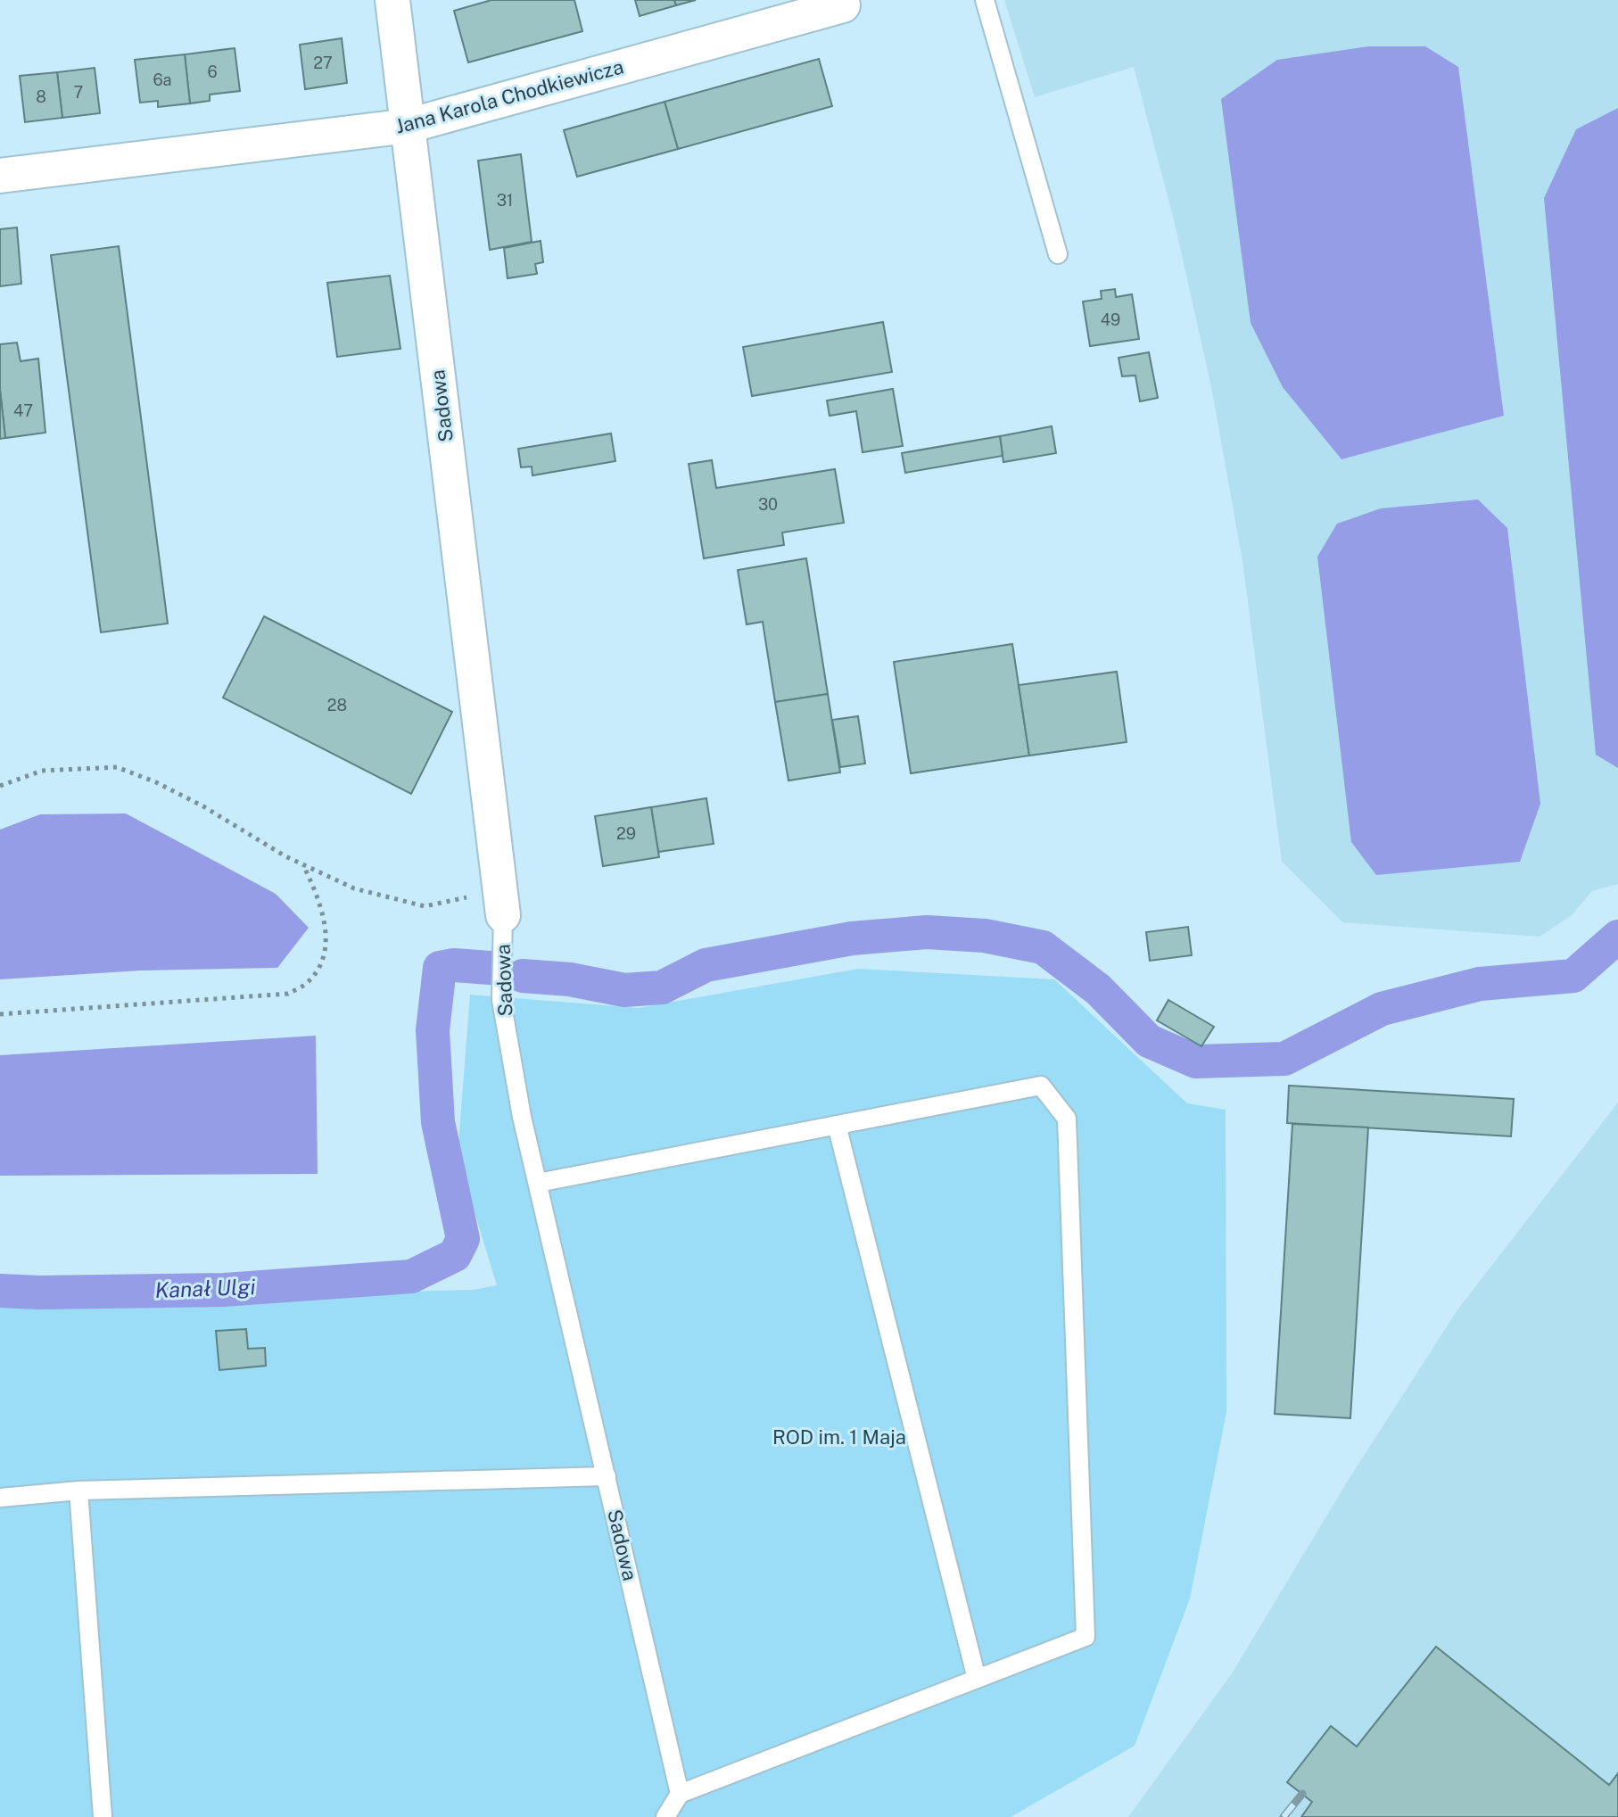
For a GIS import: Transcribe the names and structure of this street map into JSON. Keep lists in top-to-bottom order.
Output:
{
  "streets": {
    "street": ["Jana Karola Chodkiewicza", "Sadowa"]
  },
  "crossings": [
    ["Jana Karola Chodkiewicza", "Sadowa"]
  ],
  "water": ["Kanał Ulgi"],
  "parks": ["ROD im. 1 Maja"],
  "house_numbers": [
    "27",
    "6",
    "6a",
    "7",
    "8",
    "31",
    "49",
    "47",
    "30",
    "28",
    "29"
  ]
}
